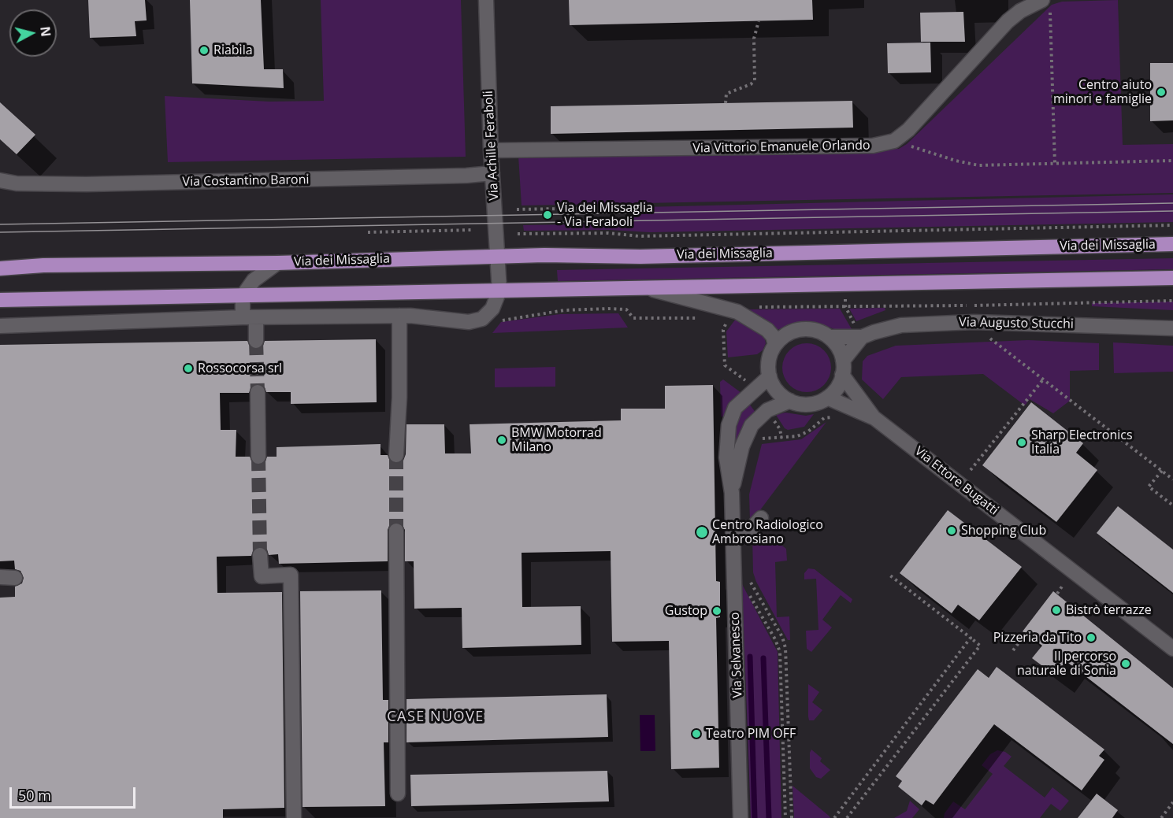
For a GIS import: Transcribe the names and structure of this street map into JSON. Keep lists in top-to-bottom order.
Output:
{
  "streets": {
    "main road": ["Via dei Missaglia"],
    "street": [
      "Via Achille Feraboli",
      "Via Vittorio Emanuele Orlando",
      "Via Costantino Baroni",
      "Via Augusto Stucchi",
      "Via Ettore Bugatti",
      "Via Selvanesco"
    ]
  },
  "crossings": [
    ["Via Achille Feraboli", "Via Vittorio Emanuele Orlando"],
    ["Via Achille Feraboli", "Via Costantino Baroni"],
    ["Via Achille Feraboli", "Via dei Missaglia"],
    ["Via Augusto Stucchi", "Via Ettore Bugatti"],
    ["Via Augusto Stucchi", "Via Selvanesco"],
    ["Via Ettore Bugatti", "Via Selvanesco"]
  ],
  "districts": ["CASE NUOVE"],
  "places": [
    "Riabila",
    "Centro aiuto minori e famiglie",
    "Via dei Missaglia - Via Feraboli",
    "Rossocorsa srl",
    "BMW Motorrad Milano",
    "Sharp Electronics Italia",
    "Shopping Club",
    "Centro Radiologico Ambrosiano",
    "Bistrò terrazze",
    "Gustop",
    "Pizzeria da Tito",
    "Il percorso naturale di Sonia",
    "Teatro PIM OFF"
  ],
  "scale_bar": "50 m",
  "north": "right"
}
